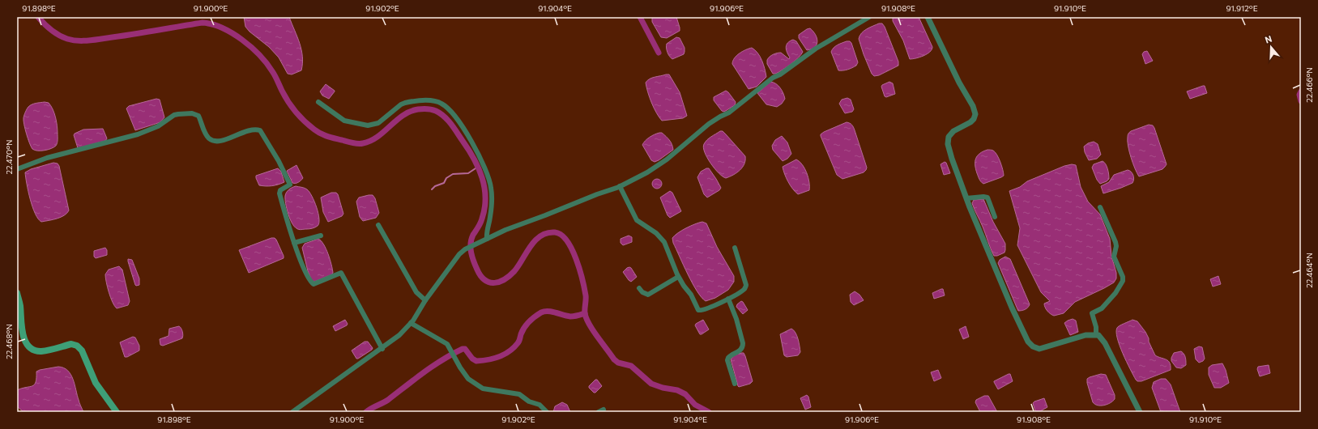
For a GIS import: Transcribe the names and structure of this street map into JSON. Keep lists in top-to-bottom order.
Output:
{
  "north": "top",
  "coordinates": [
    "91.898°E",
    "91.900°E",
    "91.902°E",
    "91.904°E",
    "91.906°E",
    "91.908°E",
    "91.910°E",
    "91.912°E",
    "22.466°N",
    "22.470°N",
    "22.464°N",
    "22.468°N"
  ]
}
